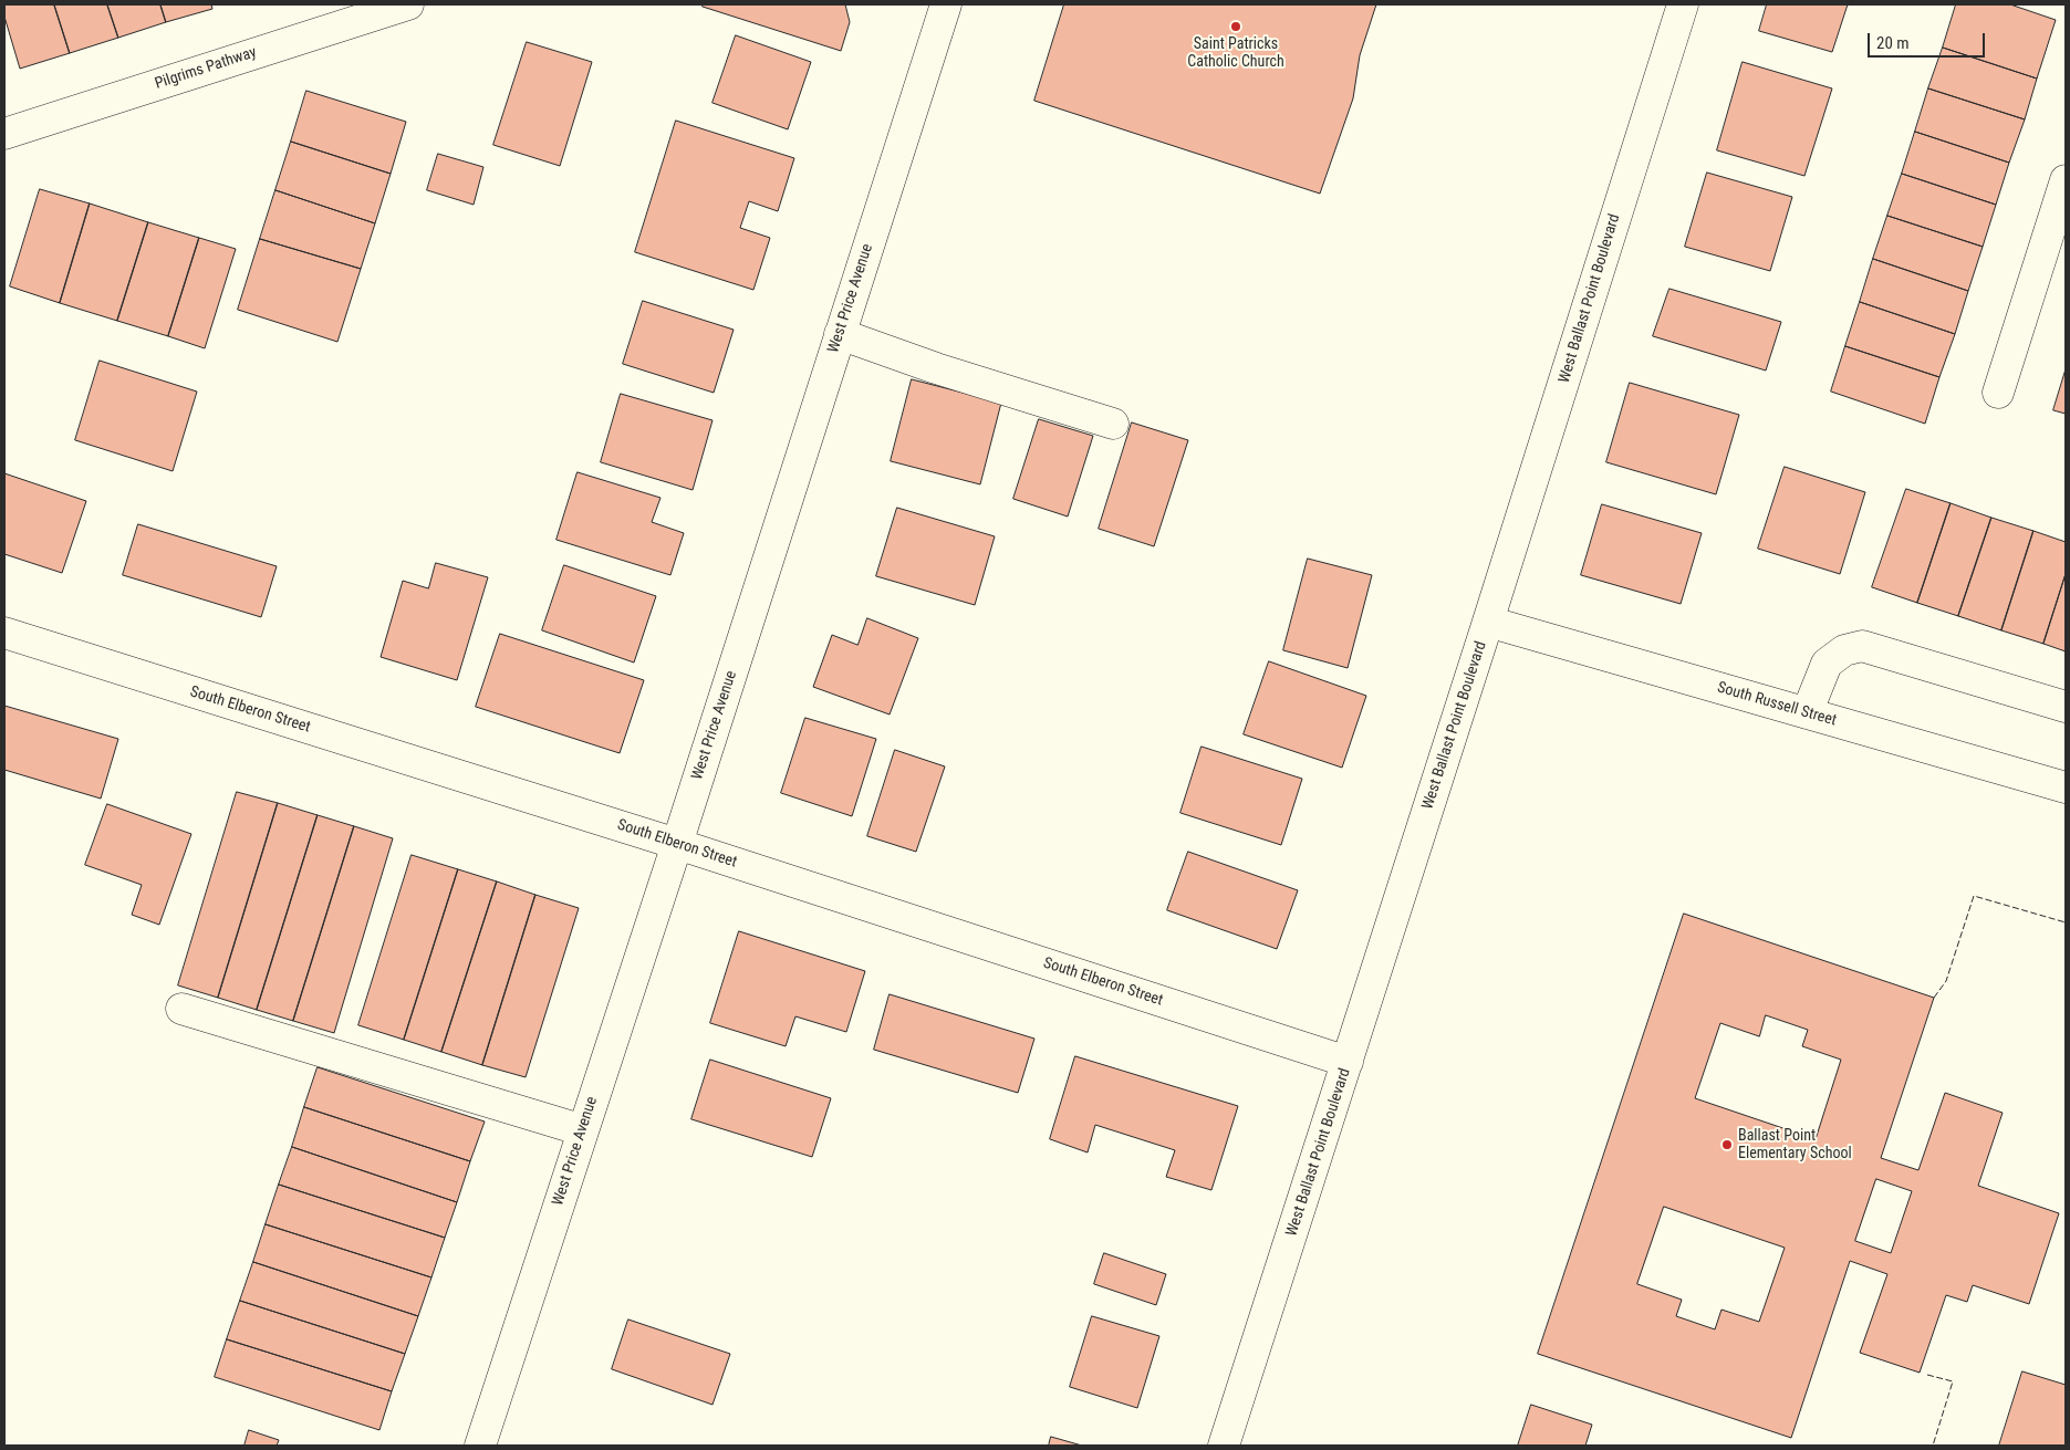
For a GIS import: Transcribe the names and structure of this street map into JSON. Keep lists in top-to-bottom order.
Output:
{
  "streets": {
    "street": [
      "Pilgrims Pathway",
      "West Price Avenue",
      "West Ballast Point Boulevard",
      "South Russell Street",
      "South Elberon Street"
    ]
  },
  "crossings": [
    ["West Price Avenue", "South Elberon Street"],
    ["West Ballast Point Boulevard", "South Russell Street"],
    ["West Ballast Point Boulevard", "South Elberon Street"]
  ],
  "places": ["Saint Patricks Catholic Church", "Ballast Point Elementary School"],
  "scale_bar": "20 m"
}
